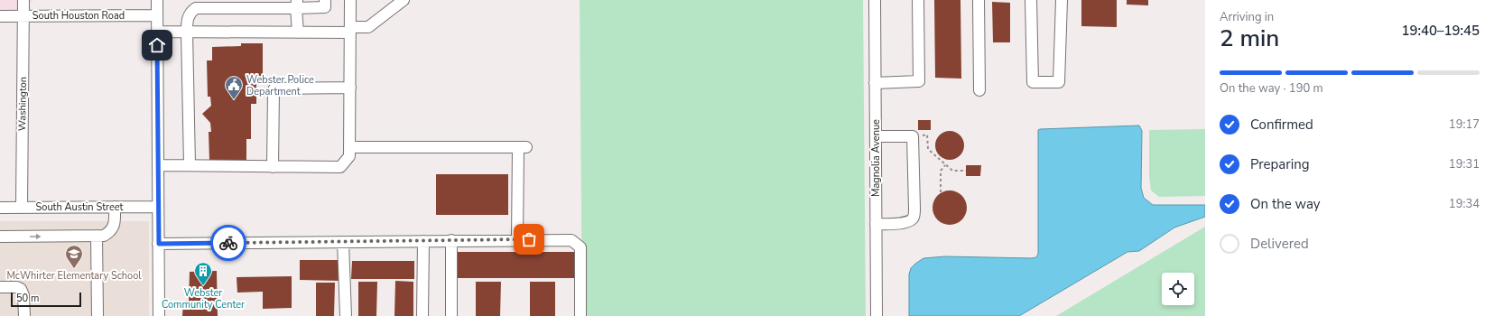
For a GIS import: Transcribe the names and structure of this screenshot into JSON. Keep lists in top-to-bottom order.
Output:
{
  "streets": {
    "street": [
      "South Houston Road",
      "Washington",
      "Magnolia Avenue",
      "South Austin Street"
    ]
  },
  "crossings": [
    ["South Houston Road", "Washington"],
    ["Washington", "South Austin Street"]
  ],
  "places": {
    "public building": ["Webster Police Department"],
    "school or university": ["McWhirter Elementary School"],
    "building": ["Webster Community Center"]
  },
  "scale_bar": "50 m",
  "page": {
    "heading": ["2 min", "Arriving in", "19:40–19:45"],
    "bar": "On the way · 190 m",
    "list": [
      ["Confirmed", "19:17"],
      ["Preparing", "19:31"],
      ["On the way", "19:34"],
      "Delivered"
    ],
    "scale": "50 m"
  }
}
